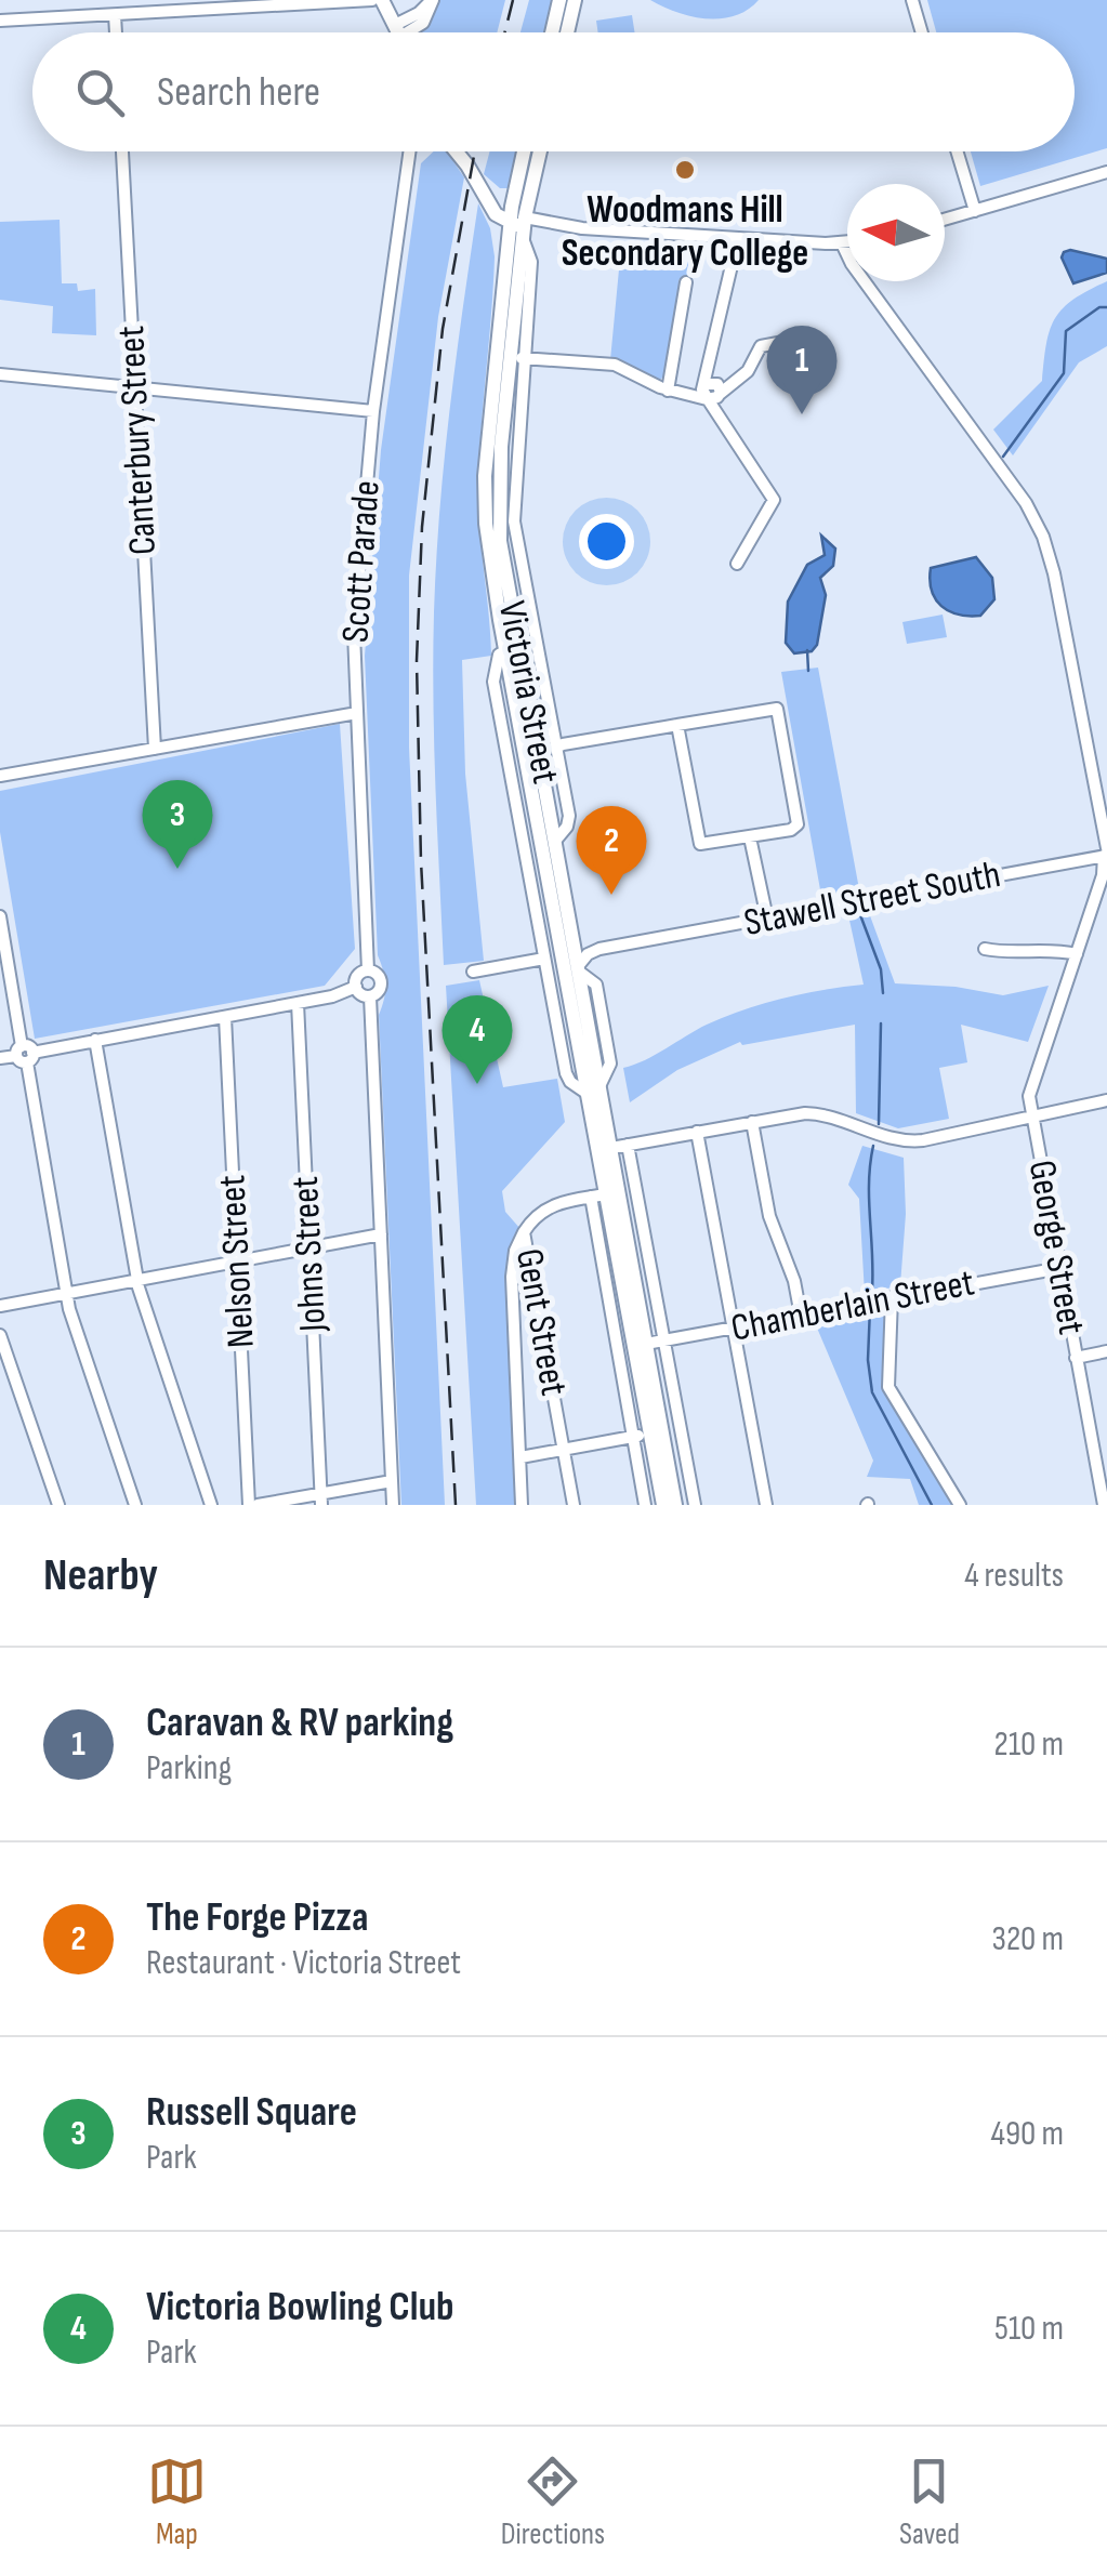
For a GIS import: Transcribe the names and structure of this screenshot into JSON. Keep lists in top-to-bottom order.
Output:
{
  "streets": {
    "main road": ["Victoria Street"],
    "street": [
      "Canterbury Street",
      "Scott Parade",
      "Stawell Street South",
      "George Street",
      "Johns Street",
      "Nelson Street",
      "Chamberlain Street",
      "Gent Street"
    ]
  },
  "crossings": [
    ["Victoria Street", "Stawell Street South"],
    ["Victoria Street", "Chamberlain Street"],
    ["Victoria Street", "Gent Street"],
    ["Stawell Street South", "George Street"],
    ["George Street", "Chamberlain Street"]
  ],
  "places": ["Woodmans Hill Secondary College"],
  "north": "left",
  "page": {
    "search": "Search here",
    "pins": [
      "1",
      "3",
      "2",
      "4"
    ],
    "heading": ["Nearby", "4 results"],
    "list": [
      {
        "mark": "1",
        "name": "Caravan & RV parking",
        "note": "Parking",
        "value": "210 m"
      },
      {
        "mark": "2",
        "name": "The Forge Pizza",
        "note": "Restaurant · Victoria Street",
        "value": "320 m"
      },
      {
        "mark": "3",
        "name": "Russell Square",
        "note": "Park",
        "value": "490 m"
      },
      {
        "mark": "4",
        "name": "Victoria Bowling Club",
        "note": "Park",
        "value": "510 m"
      }
    ],
    "nav": ["Map", "Directions", "Saved"]
  }
}
